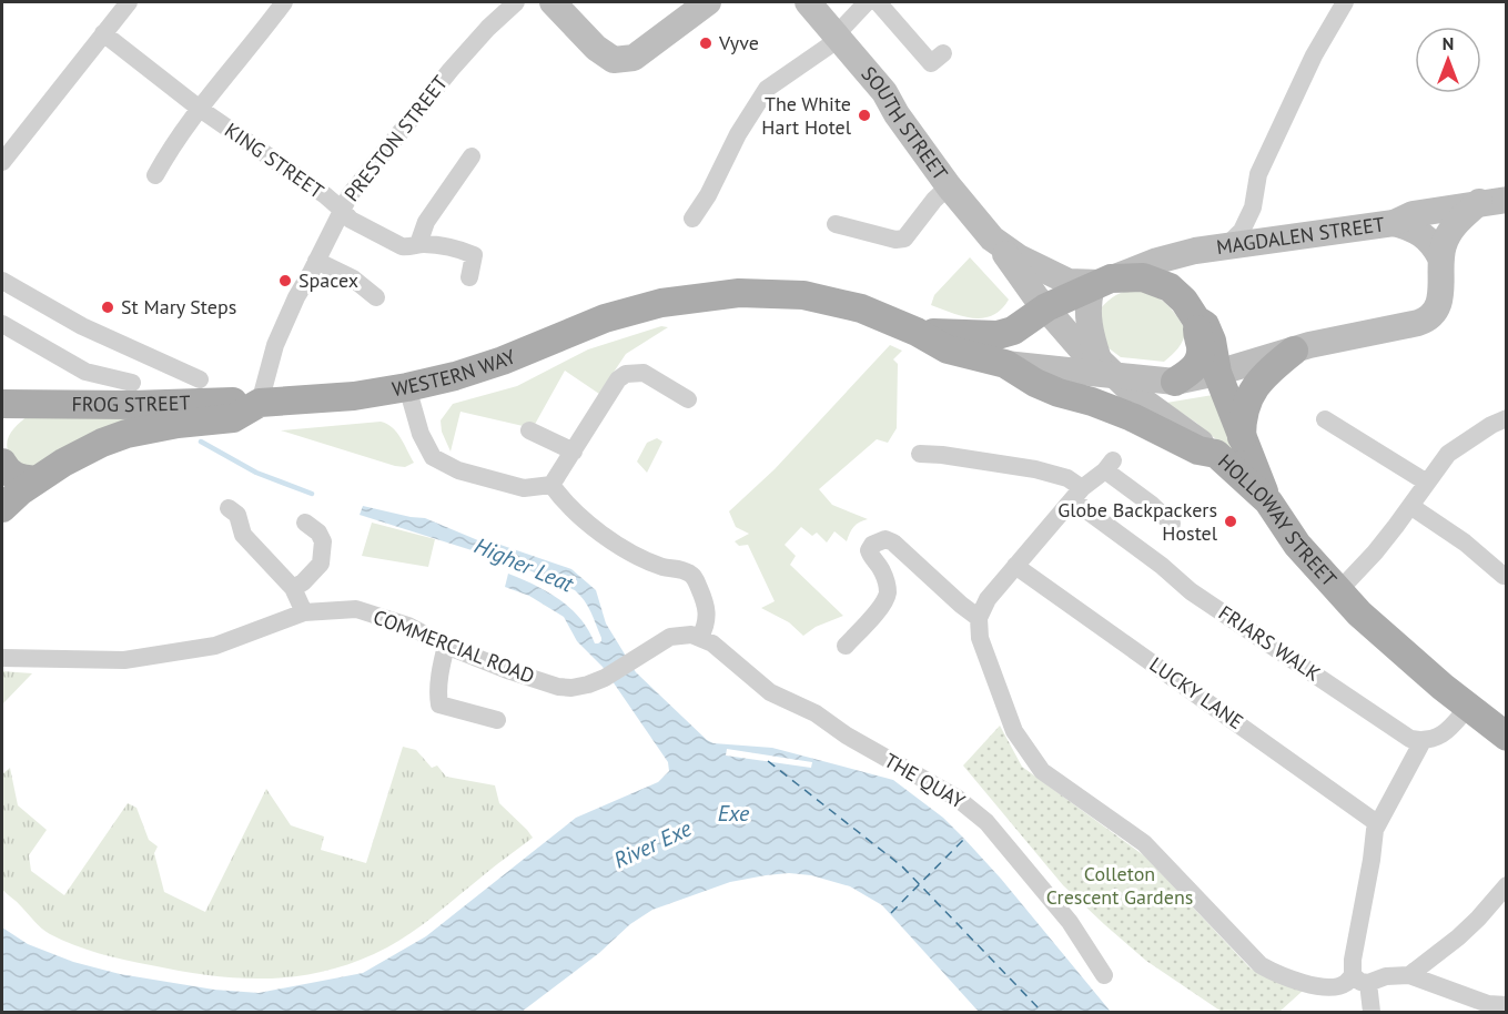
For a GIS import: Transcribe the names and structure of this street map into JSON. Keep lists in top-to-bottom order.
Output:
{
  "streets": {
    "main road": [
      "SOUTH STREET",
      "MAGDALEN STREET",
      "WESTERN WAY",
      "FROG STREET",
      "HOLLOWAY STREET"
    ],
    "street": [
      "PRESTON STREET",
      "KING STREET",
      "FRIARS WALK",
      "COMMERCIAL ROAD",
      "LUCKY LANE",
      "THE QUAY"
    ]
  },
  "crossings": [
    ["SOUTH STREET", "MAGDALEN STREET"],
    ["SOUTH STREET", "HOLLOWAY STREET"],
    ["PRESTON STREET", "KING STREET"],
    ["PRESTON STREET", "WESTERN WAY"],
    ["PRESTON STREET", "FROG STREET"],
    ["MAGDALEN STREET", "HOLLOWAY STREET"],
    ["WESTERN WAY", "FROG STREET"],
    ["COMMERCIAL ROAD", "THE QUAY"]
  ],
  "water": ["Higher Leat", "Exe", "River Exe"],
  "parks": ["Colleton Crescent Gardens"],
  "places": [
    "Vyve",
    "The White Hart Hotel",
    "Spacex",
    "St Mary Steps",
    "Globe Backpackers Hostel"
  ],
  "north": "top"
}
